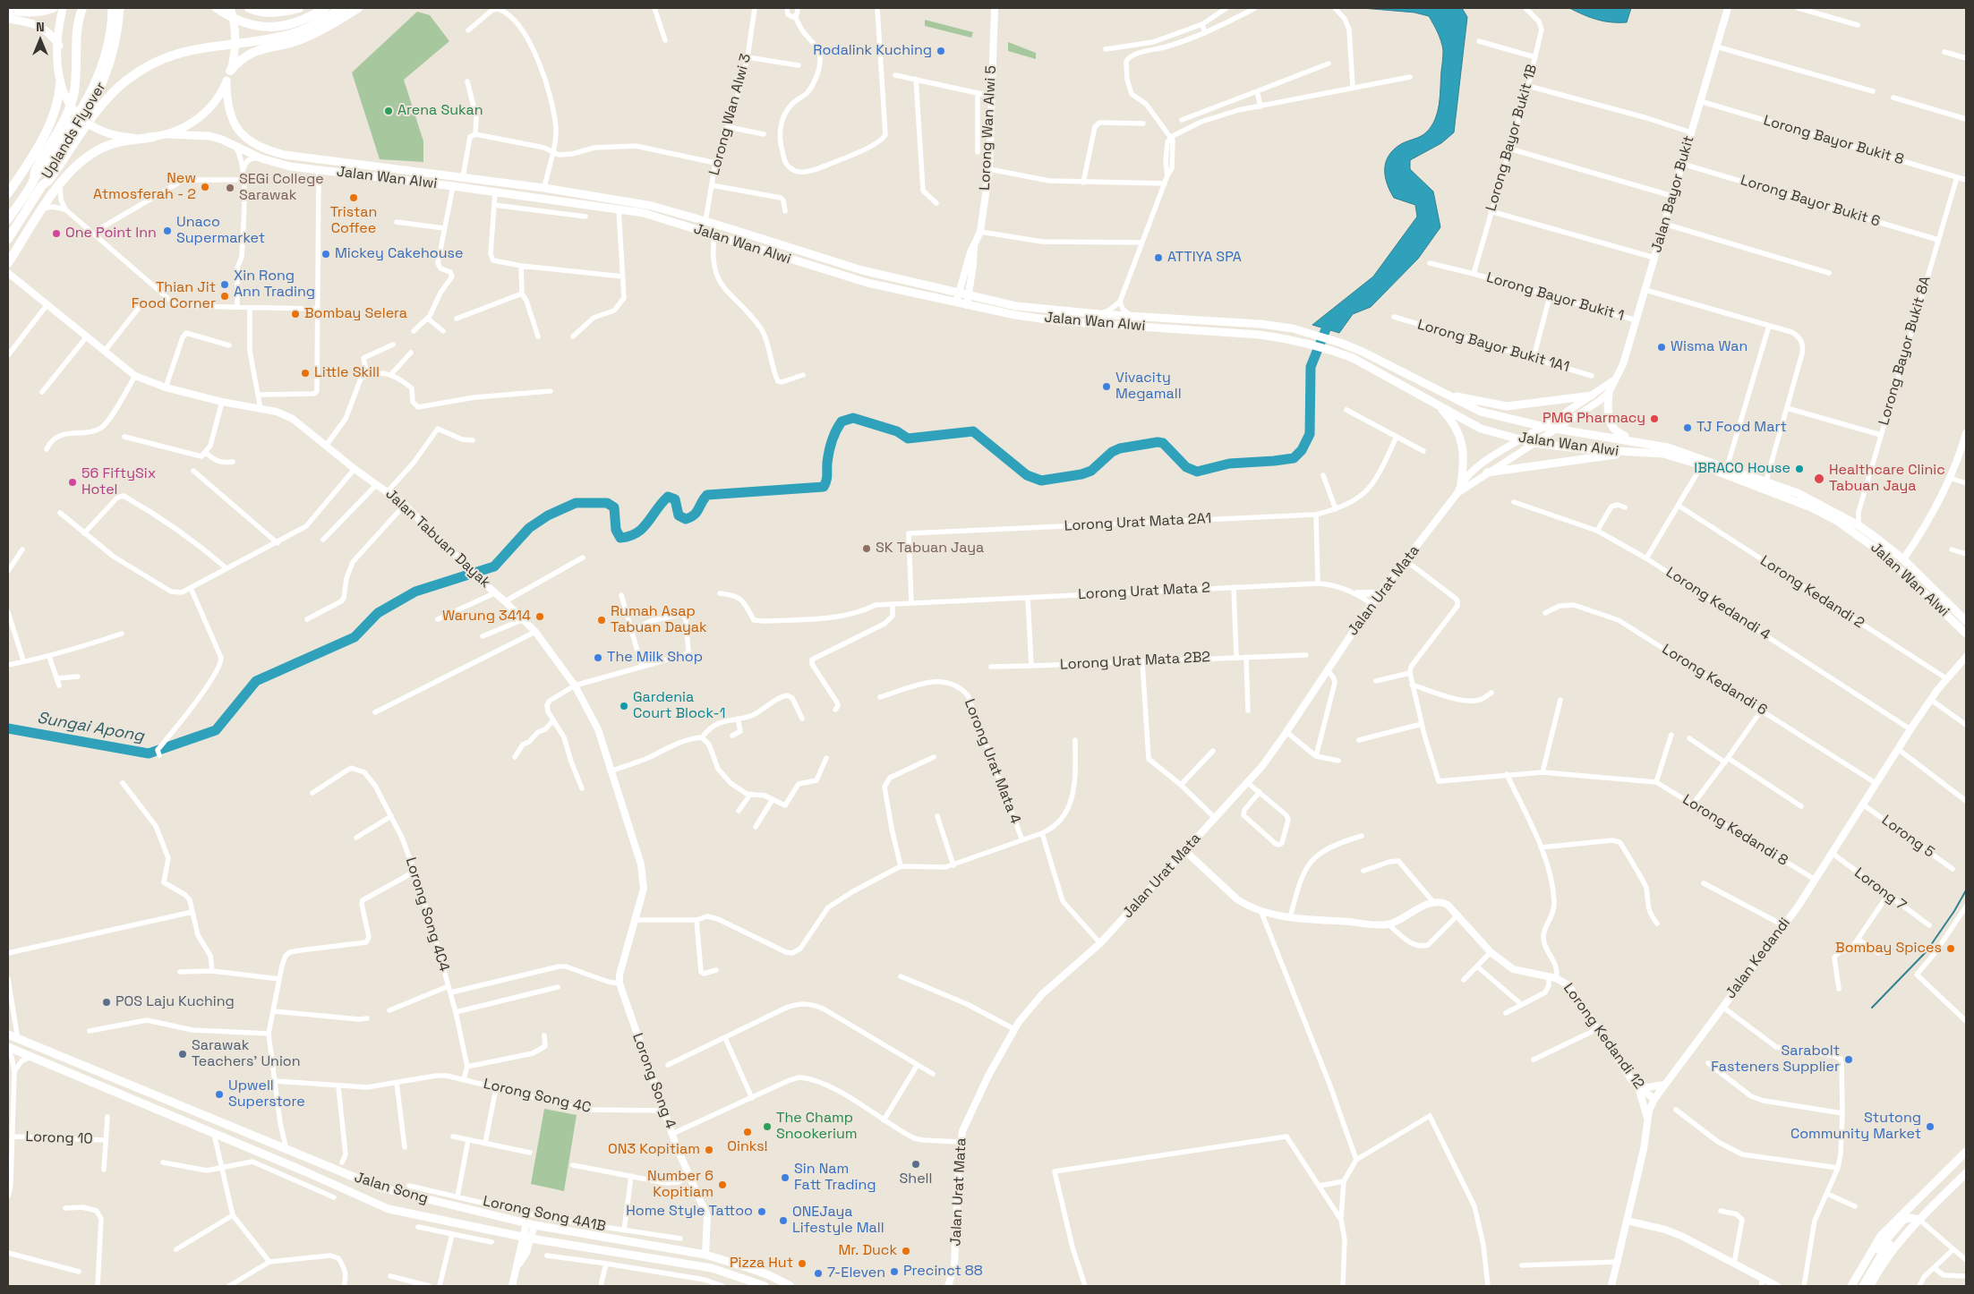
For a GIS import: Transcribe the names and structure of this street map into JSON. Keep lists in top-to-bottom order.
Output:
{
  "streets": {
    "highway": ["Uplands Flyover"],
    "main road": ["Jalan Wan Alwi", "Jalan Song"],
    "street": [
      "Lorong Wan Alwi 3",
      "Lorong Wan Alwi 5",
      "Lorong Bayor Bukit 1B",
      "Lorong Bayor Bukit 8",
      "Jalan Bayor Bukit",
      "Lorong Bayor Bukit 6",
      "Lorong Bayor Bukit 1",
      "Lorong Bayor Bukit 1A1",
      "Lorong Bayor Bukit 8A",
      "Lorong Urat Mata 2A1",
      "Jalan Tabuan Dayak",
      "Jalan Urat Mata",
      "Lorong Urat Mata 2",
      "Lorong Kedandi 2",
      "Lorong Kedandi 4",
      "Lorong Urat Mata 2B2",
      "Lorong Kedandi 6",
      "Lorong Urat Mata 4",
      "Lorong Kedandi 8",
      "Lorong 5",
      "Lorong 7",
      "Lorong Song 4C4",
      "Jalan Kedandi",
      "Lorong Kedandi 12",
      "Lorong Song 4",
      "Lorong Song 4C",
      "Lorong 10",
      "Lorong Song 4A1B"
    ]
  },
  "crossings": [
    ["Lorong Wan Alwi 3", "Jalan Wan Alwi"],
    ["Lorong Wan Alwi 5", "Jalan Wan Alwi"],
    ["Lorong Bayor Bukit 1B", "Lorong Bayor Bukit 1"],
    ["Lorong Bayor Bukit 8", "Jalan Bayor Bukit"],
    ["Lorong Bayor Bukit 8", "Lorong Bayor Bukit 8A"],
    ["Jalan Wan Alwi", "Lorong Bayor Bukit 8A"],
    ["Jalan Bayor Bukit", "Lorong Bayor Bukit 6"],
    ["Jalan Bayor Bukit", "Lorong Bayor Bukit 1"],
    ["Lorong Bayor Bukit 6", "Lorong Bayor Bukit 8A"],
    ["Lorong Urat Mata 2A1", "Lorong Urat Mata 2"],
    ["Jalan Tabuan Dayak", "Lorong Song 4"],
    ["Jalan Urat Mata", "Lorong Urat Mata 2"],
    ["Lorong Kedandi 2", "Jalan Kedandi"],
    ["Lorong Kedandi 4", "Jalan Kedandi"],
    ["Lorong Kedandi 6", "Jalan Kedandi"],
    ["Lorong Kedandi 8", "Jalan Kedandi"],
    ["Lorong 5", "Jalan Kedandi"],
    ["Lorong 7", "Jalan Kedandi"],
    ["Lorong Song 4C4", "Lorong Song 4C"],
    ["Jalan Kedandi", "Lorong Kedandi 12"],
    ["Lorong Song 4", "Lorong Song 4C"],
    ["Lorong Song 4", "Jalan Song"]
  ],
  "water": ["Sungai Apong"],
  "places": [
    "Rodalink Kuching",
    "Arena Sukan",
    "New Atmosferah - 2",
    "SEGi College Sarawak",
    "Tristan Coffee",
    "Unaco Supermarket",
    "One Point Inn",
    "Mickey Cakehouse",
    "ATTIYA SPA",
    "Xin Rong Ann Trading",
    "Thian Jit Food Corner",
    "Bombay Selera",
    "Wisma Wan",
    "Little Skill",
    "Vivacity Megamall",
    "PMG Pharmacy",
    "TJ Food Mart",
    "IBRACO House",
    "Healthcare Clinic Tabuan Jaya",
    "56 FiftySix Hotel",
    "SK Tabuan Jaya",
    "Warung 3414",
    "Rumah Asap Tabuan Dayak",
    "The Milk Shop",
    "Gardenia Court Block-1",
    "Bombay Spices",
    "POS Laju Kuching",
    "Sarawak Teachers' Union",
    "Sarabolt Fasteners Supplier",
    "Upwell Superstore",
    "The Champ Snookerium",
    "Stutong Community Market",
    "Oinks!",
    "ON3 Kopitiam",
    "Shell",
    "Sin Nam Fatt Trading",
    "Number 6 Kopitiam",
    "Home Style Tattoo",
    "ONEJaya Lifestyle Mall",
    "Mr. Duck",
    "Pizza Hut",
    "Precinct 88",
    "7-Eleven"
  ],
  "north": "top"
}
